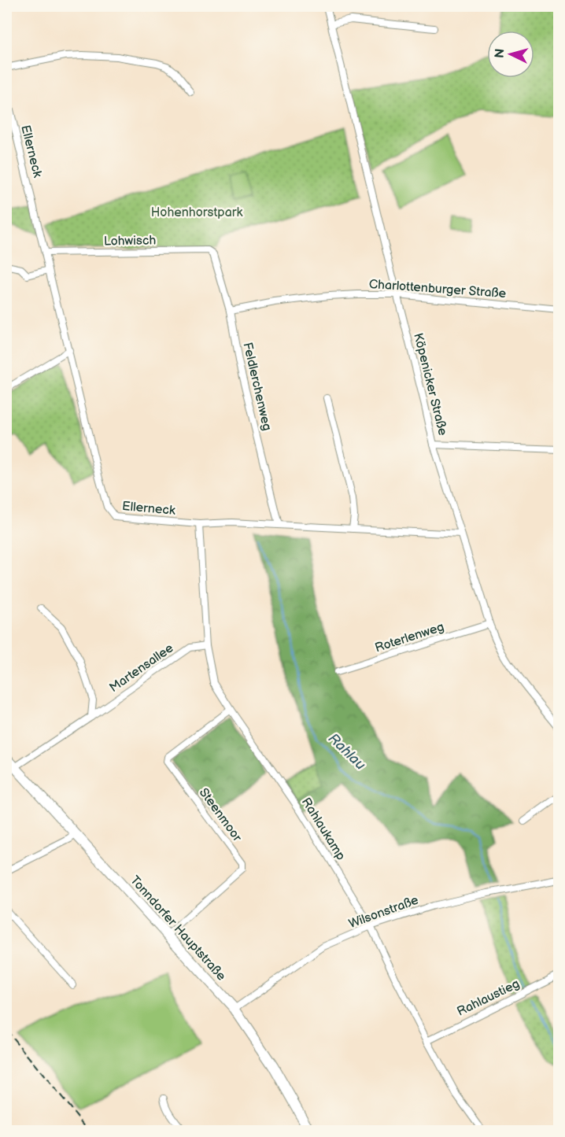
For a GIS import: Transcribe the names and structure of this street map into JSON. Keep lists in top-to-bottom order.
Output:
{
  "streets": {
    "main road": ["Tonndorfer Hauptstraße"],
    "street": [
      "Ellerneck",
      "Lohwisch",
      "Charlottenburger Straße",
      "Köpenicker Straße",
      "Feldlerchenweg",
      "Roterlenweg",
      "Martensallee",
      "Steenmoor",
      "Rahlaukamp",
      "Wilsonstraße",
      "Rahlaustieg"
    ]
  },
  "crossings": [
    ["Ellerneck", "Lohwisch"],
    ["Ellerneck", "Köpenicker Straße"],
    ["Ellerneck", "Feldlerchenweg"],
    ["Ellerneck", "Rahlaukamp"],
    ["Lohwisch", "Feldlerchenweg"],
    ["Charlottenburger Straße", "Köpenicker Straße"],
    ["Charlottenburger Straße", "Feldlerchenweg"],
    ["Köpenicker Straße", "Roterlenweg"],
    ["Martensallee", "Rahlaukamp"],
    ["Martensallee", "Tonndorfer Hauptstraße"],
    ["Steenmoor", "Rahlaukamp"],
    ["Steenmoor", "Tonndorfer Hauptstraße"],
    ["Rahlaukamp", "Wilsonstraße"],
    ["Rahlaukamp", "Rahlaustieg"],
    ["Wilsonstraße", "Tonndorfer Hauptstraße"]
  ],
  "water": ["Rahlau"],
  "parks": ["Hohenhorstpark"],
  "north": "left"
}
